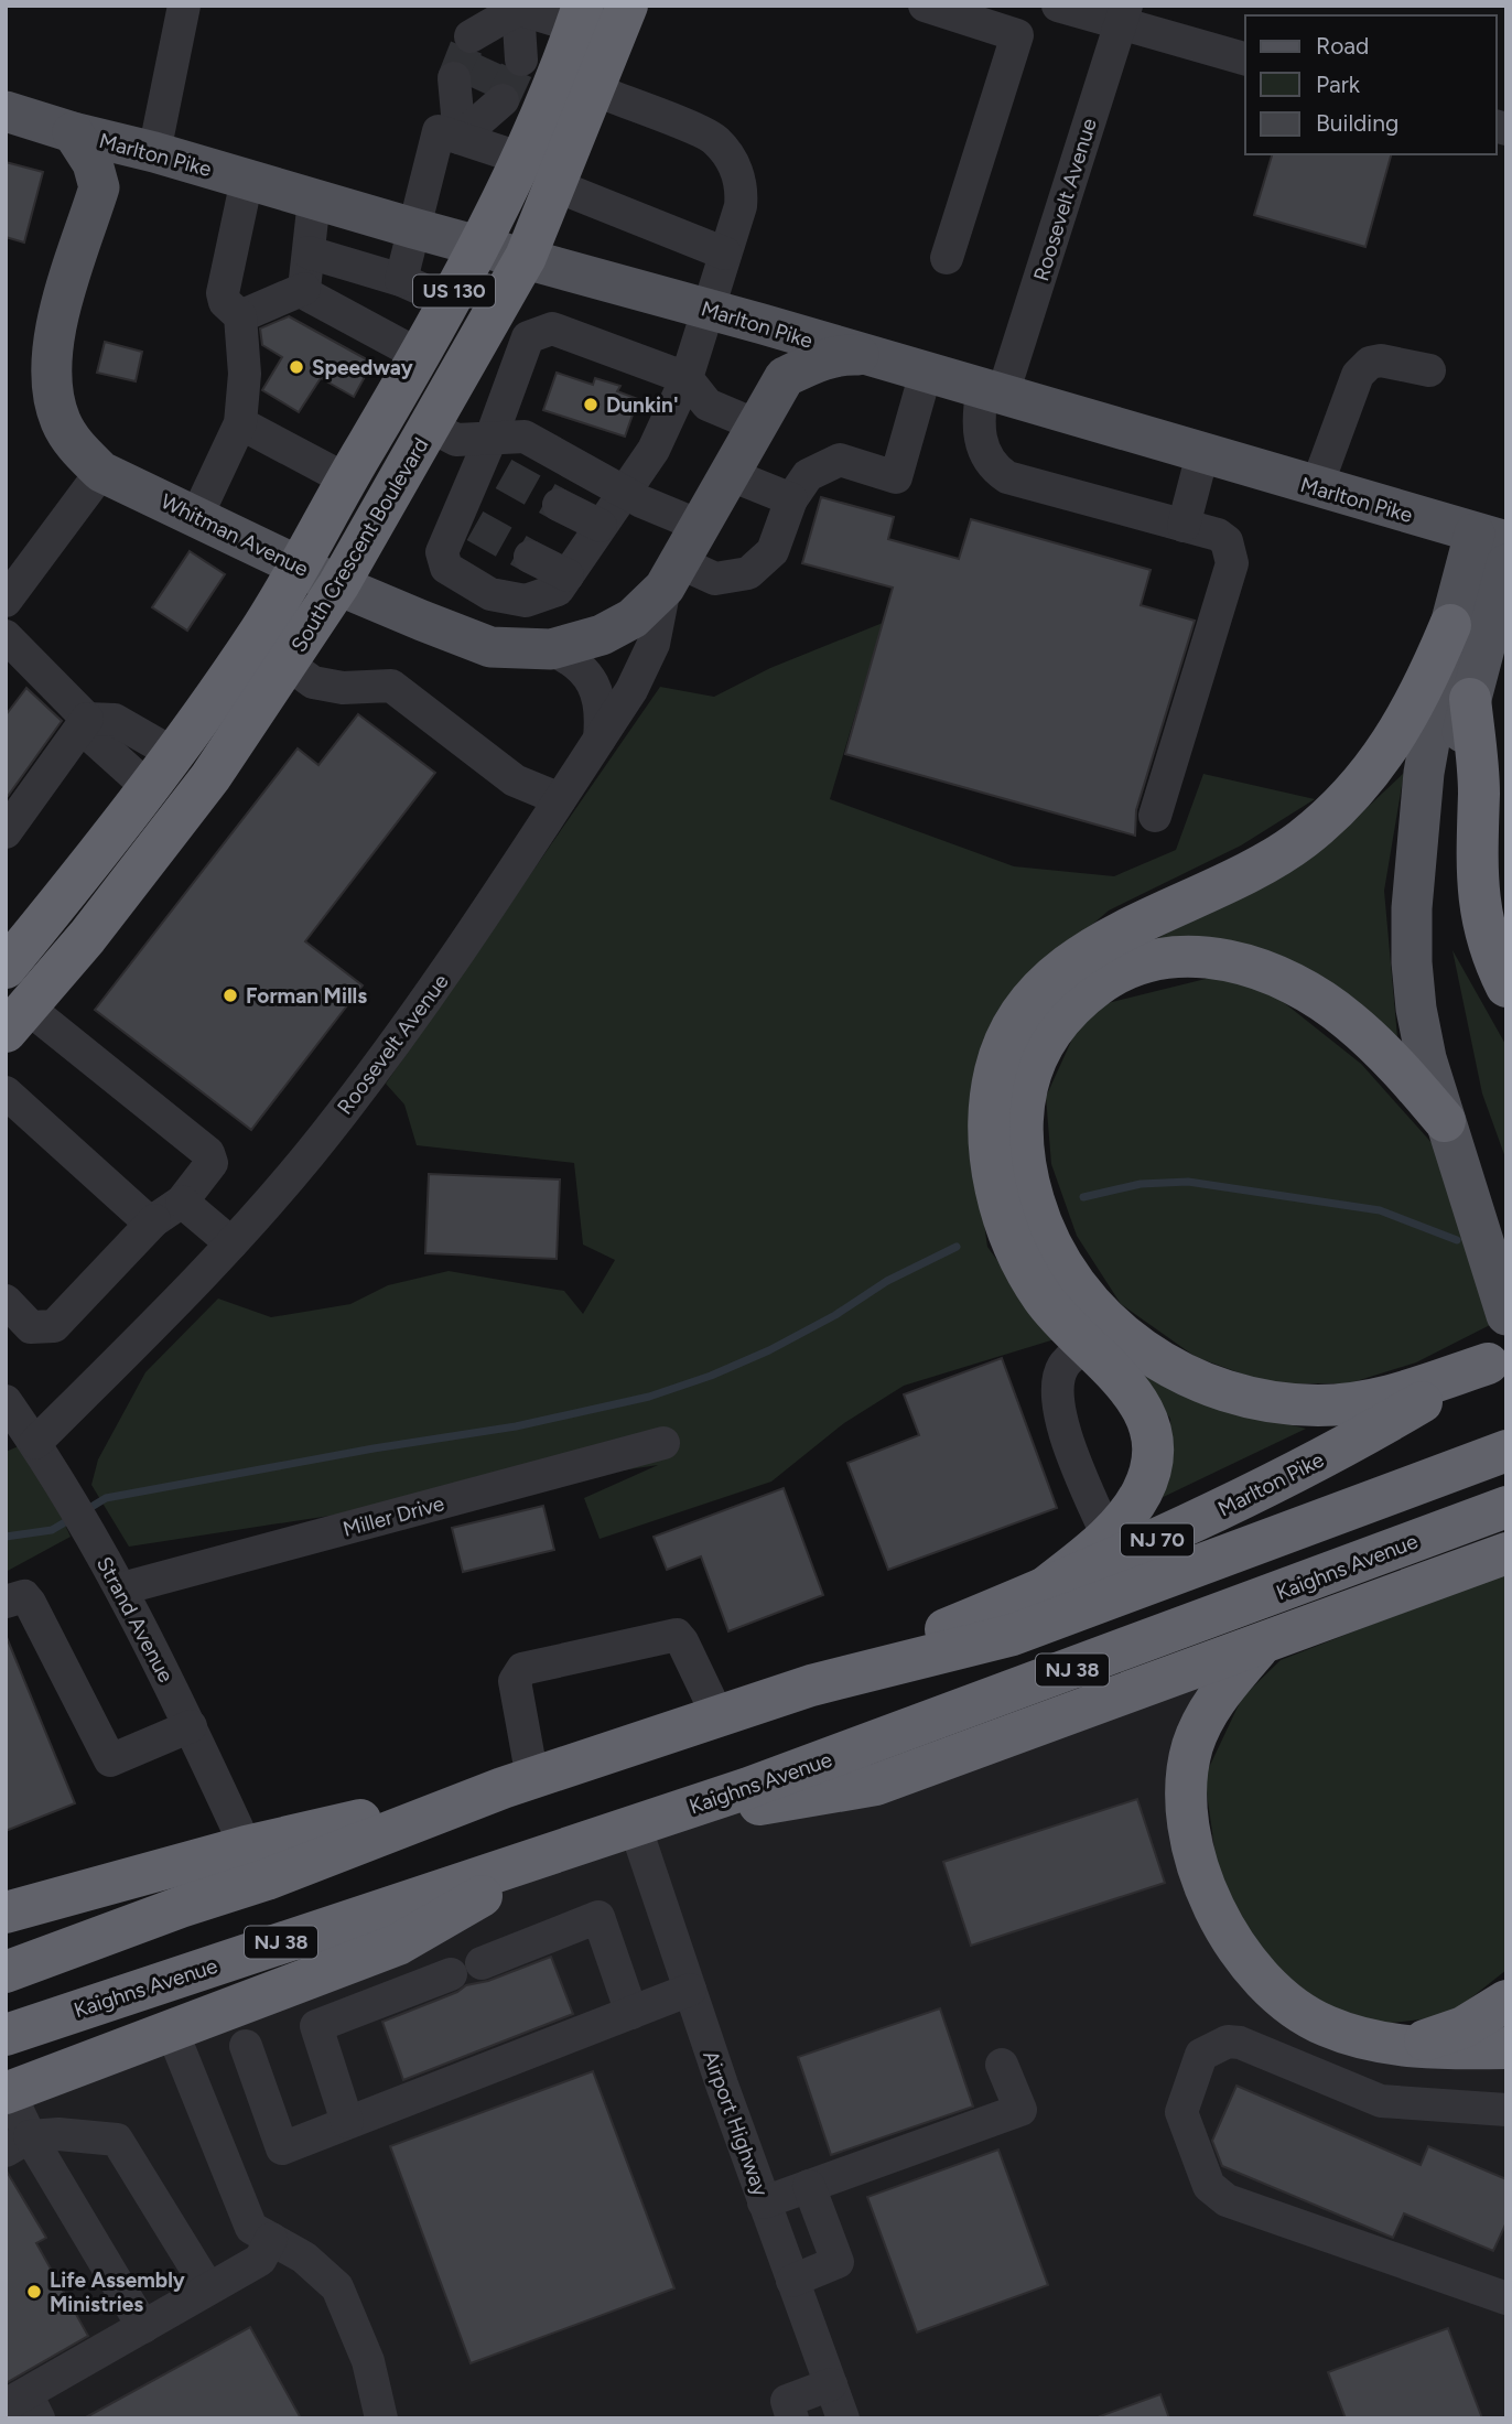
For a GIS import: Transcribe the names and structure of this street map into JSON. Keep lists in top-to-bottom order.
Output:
{
  "streets": {
    "highway": [
      "Marlton Pike",
      "US 130",
      "South Crescent Boulevard",
      "NJ 70",
      "Kaighns Avenue",
      "NJ 38"
    ],
    "main road": ["Whitman Avenue"],
    "street": [
      "Roosevelt Avenue",
      "Miller Drive",
      "Strand Avenue",
      "Airport Highway"
    ]
  },
  "crossings": [
    ["Marlton Pike", "Roosevelt Avenue"],
    ["Marlton Pike", "Whitman Avenue"],
    ["Marlton Pike", "South Crescent Boulevard"],
    ["Marlton Pike", "NJ 38"],
    ["Roosevelt Avenue", "Whitman Avenue"],
    ["Roosevelt Avenue", "Strand Avenue"],
    ["Whitman Avenue", "South Crescent Boulevard"],
    ["Miller Drive", "Strand Avenue"],
    ["Kaighns Avenue", "Airport Highway"]
  ],
  "places": [
    "Speedway",
    "Dunkin'",
    "Forman Mills",
    "Life Assembly Ministries"
  ],
  "legend": ["Road", "Park", "Building"]
}
